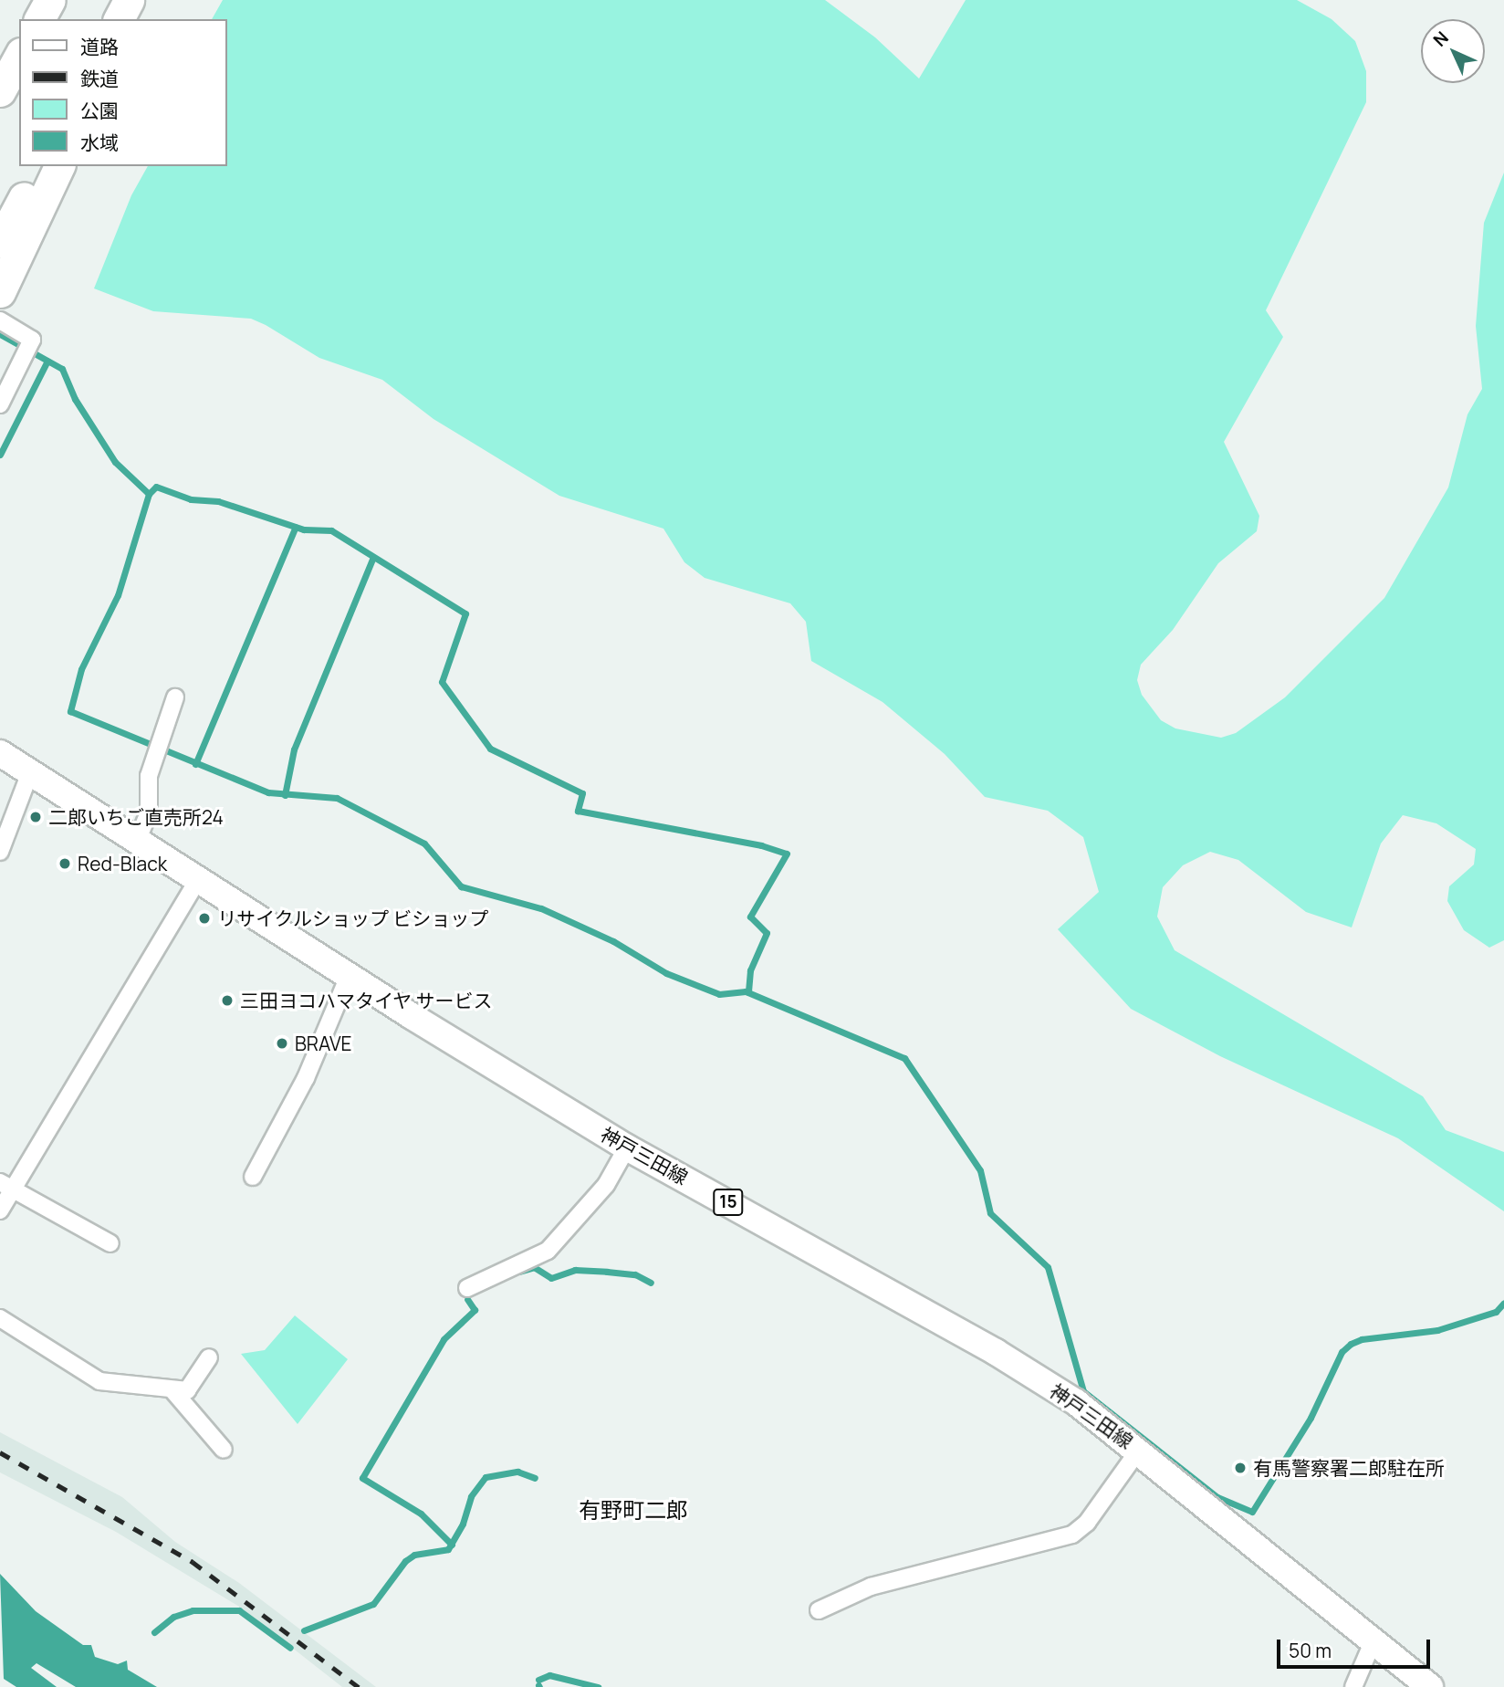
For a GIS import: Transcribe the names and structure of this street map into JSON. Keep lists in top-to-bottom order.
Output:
{
  "streets": {
    "main road": ["神戸三田線", "15"]
  },
  "districts": ["有野町二郎"],
  "places": [
    "二郎いちご直売所24",
    "Red-Black",
    "リサイクルショップ ビショップ",
    "三田ヨコハマタイヤ サービス",
    "BRAVE",
    "有馬警察署二郎駐在所"
  ],
  "legend": [
    "道路",
    "鉄道",
    "公園",
    "水域"
  ],
  "scale_bar": "50 m",
  "north": "top left"
}
